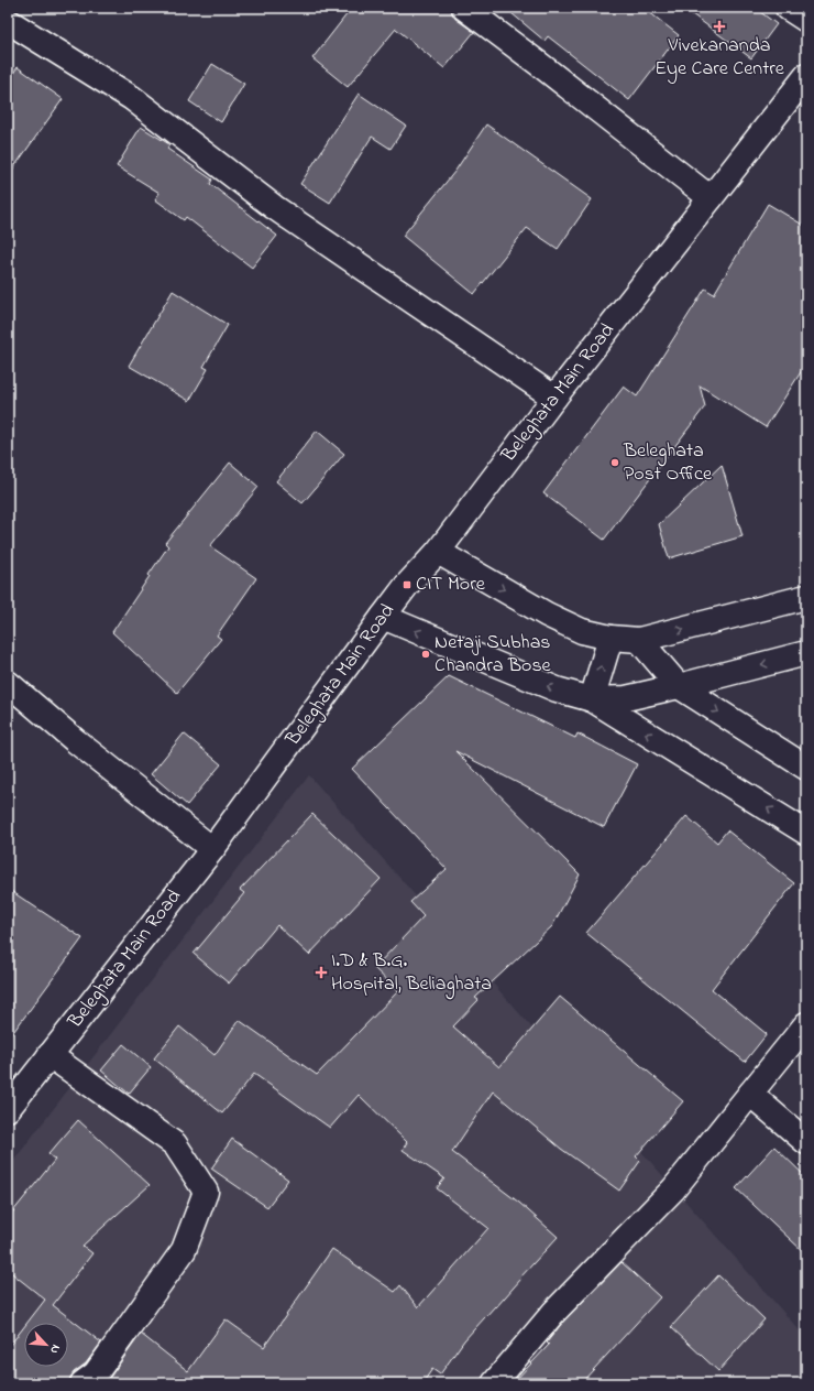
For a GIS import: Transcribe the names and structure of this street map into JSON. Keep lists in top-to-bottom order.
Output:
{
  "streets": {
    "street": ["Beleghata Main Road"]
  },
  "places": {
    "health": ["Vivekananda Eye Care Centre", "I.D & B.G. Hospital, Beliaghata"],
    "other": ["Beleghata Post Office", "Netaji Subhas Chandra Bose"],
    "transit": ["CIT More"]
  },
  "north": "bottom right"
}
